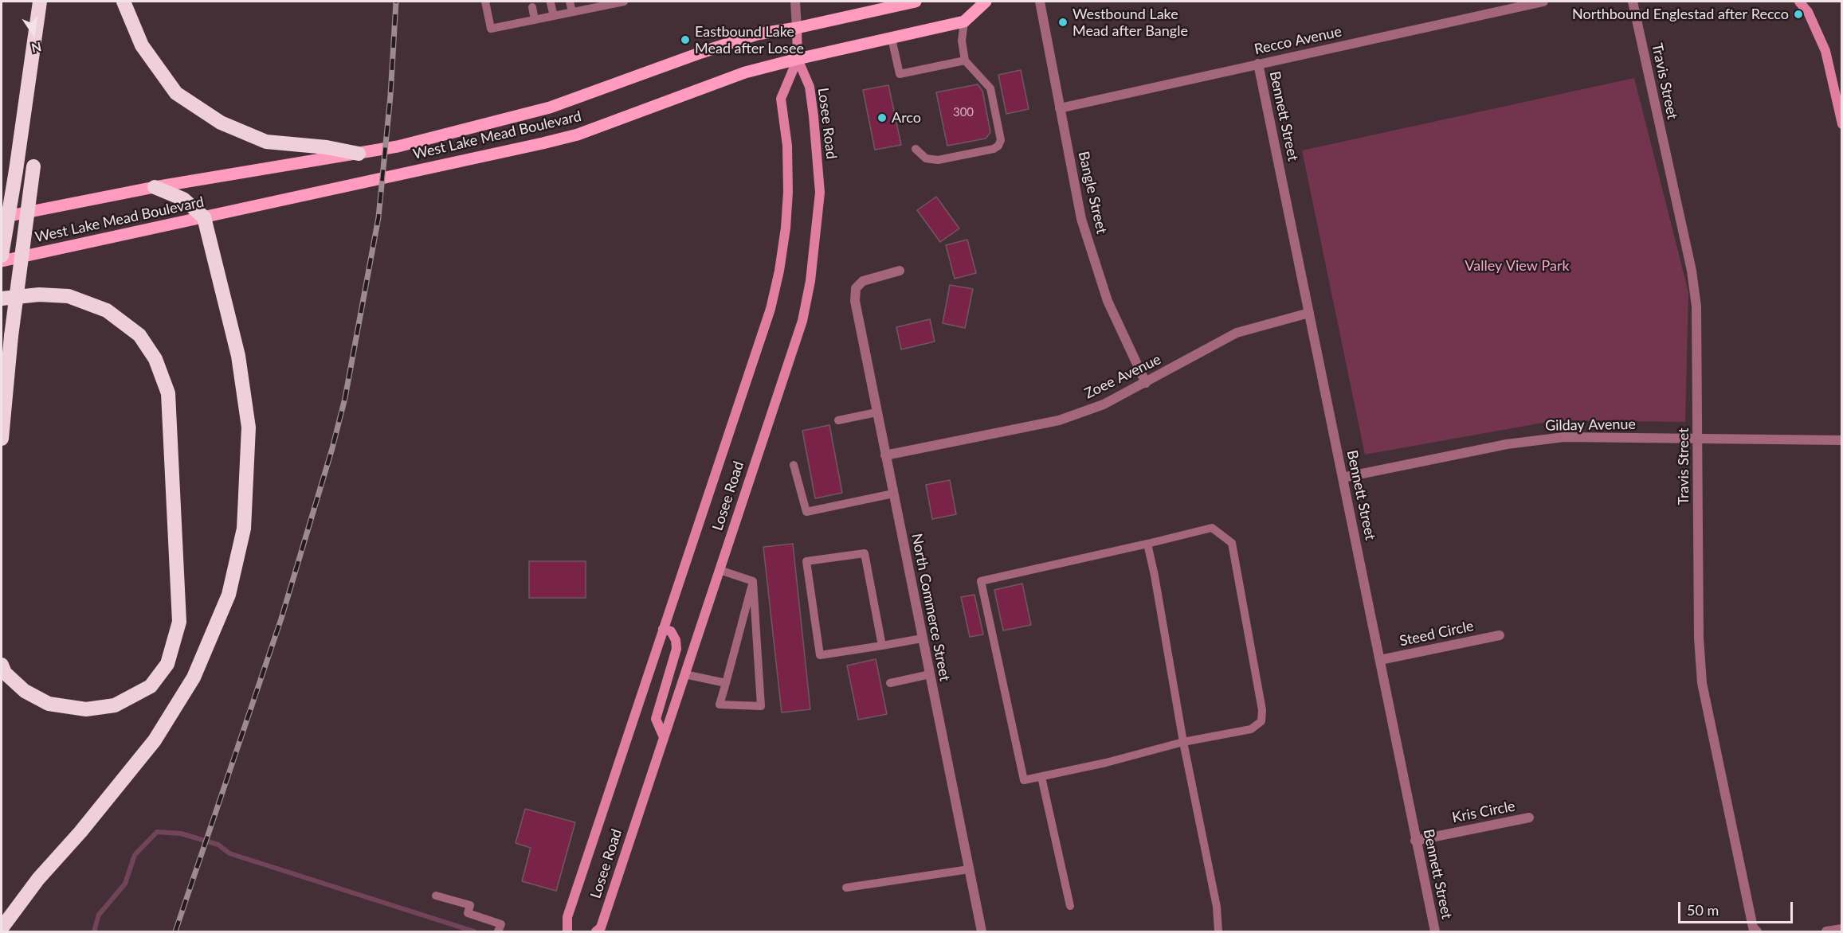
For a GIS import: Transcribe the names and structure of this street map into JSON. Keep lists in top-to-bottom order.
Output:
{
  "streets": {
    "main road": ["Losee Road", "West Lake Mead Boulevard"],
    "street": [
      "Recco Avenue",
      "Travis Street",
      "Bennett Street",
      "Bangle Street",
      "Zoee Avenue",
      "Gilday Avenue",
      "North Commerce Street",
      "Steed Circle",
      "Kris Circle"
    ]
  },
  "crossings": [
    ["Recco Avenue", "Bennett Street"],
    ["Recco Avenue", "Bangle Street"],
    ["Travis Street", "Gilday Avenue"],
    ["Bennett Street", "Zoee Avenue"],
    ["Bennett Street", "Gilday Avenue"],
    ["Bennett Street", "Steed Circle"],
    ["Bennett Street", "Kris Circle"],
    ["Losee Road", "West Lake Mead Boulevard"],
    ["Bangle Street", "Zoee Avenue"],
    ["Zoee Avenue", "North Commerce Street"]
  ],
  "parks": ["Valley View Park"],
  "places": [
    "Northbound Englestad after Recco",
    "Westbound Lake Mead after Bangle",
    "Eastbound Lake Mead after Losee",
    "Arco"
  ],
  "house_numbers": ["300"],
  "scale_bar": "50 m",
  "north": "bottom"
}
